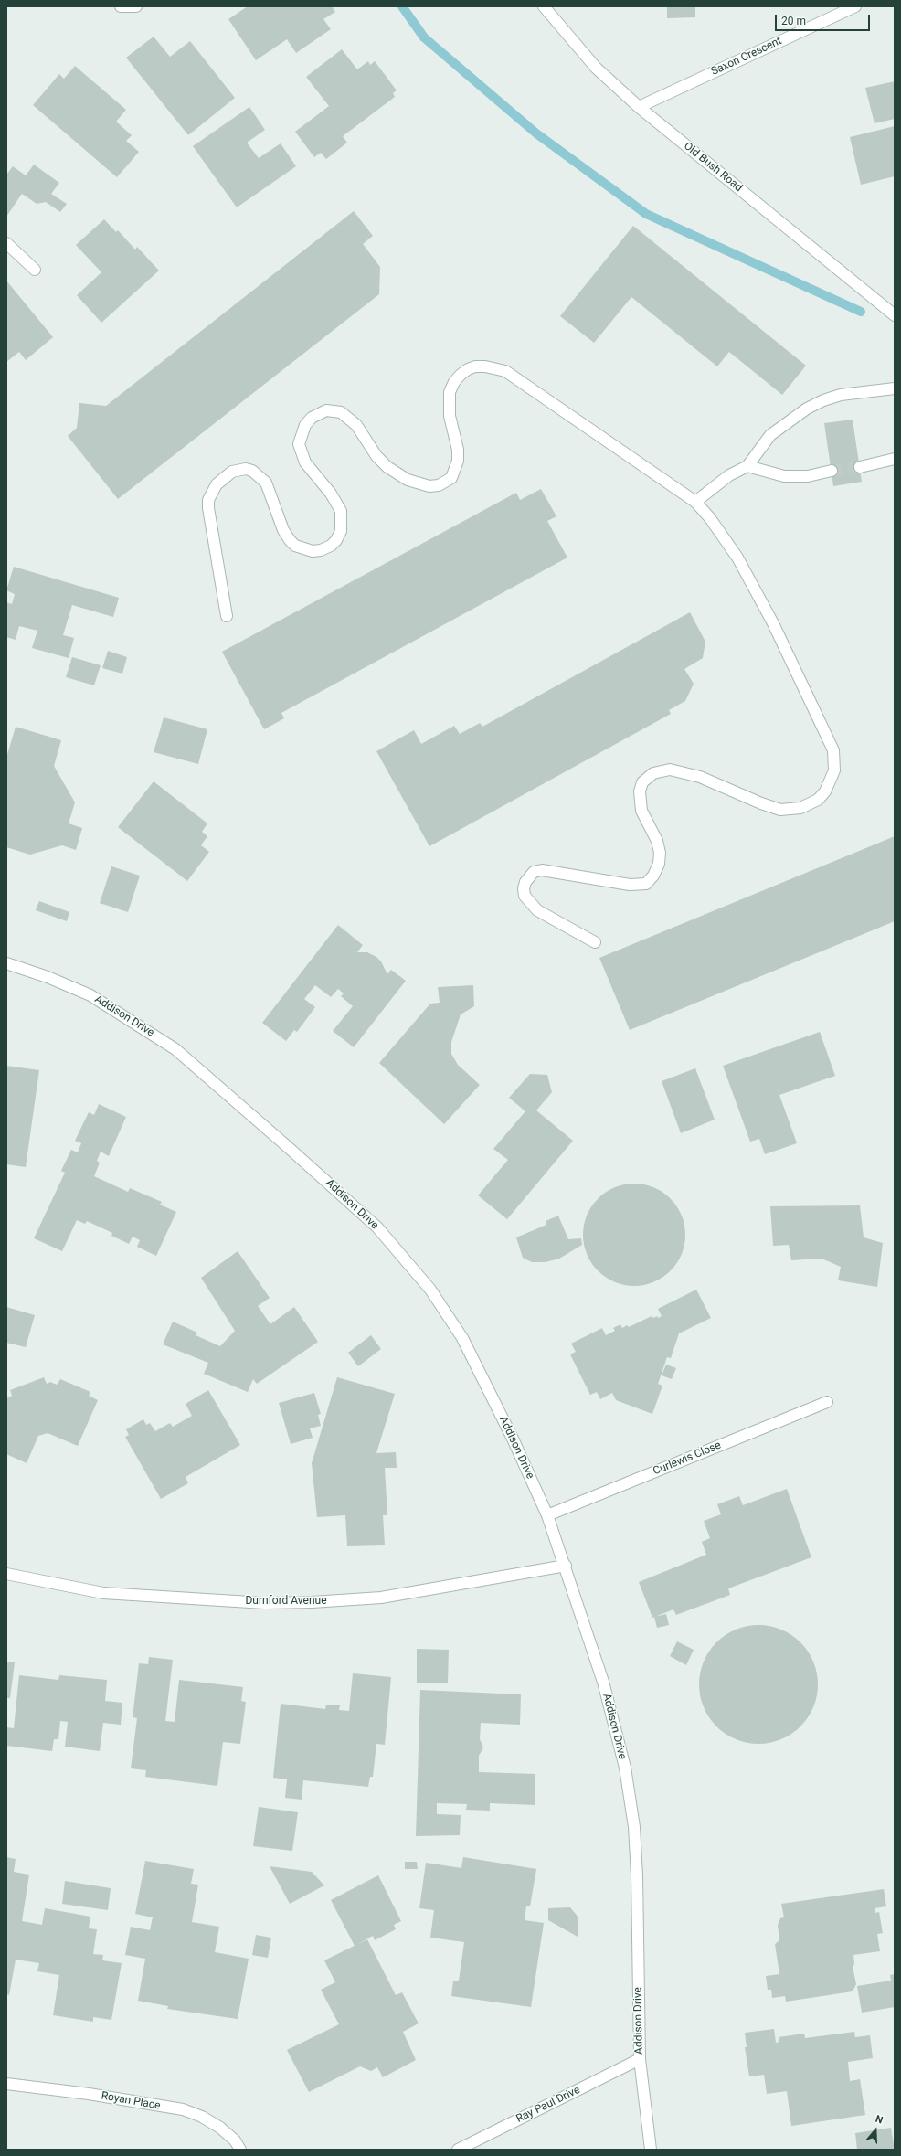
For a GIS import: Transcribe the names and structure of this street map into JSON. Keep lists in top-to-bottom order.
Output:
{
  "streets": {
    "street": [
      "Saxon Crescent",
      "Old Bush Road",
      "Addison Drive",
      "Curlewis Close",
      "Durnford Avenue",
      "Royan Place",
      "Ray Paul Drive"
    ]
  },
  "crossings": [
    ["Saxon Crescent", "Old Bush Road"],
    ["Addison Drive", "Curlewis Close"],
    ["Addison Drive", "Durnford Avenue"],
    ["Addison Drive", "Ray Paul Drive"]
  ],
  "scale_bar": "20 m",
  "north": "top"
}
